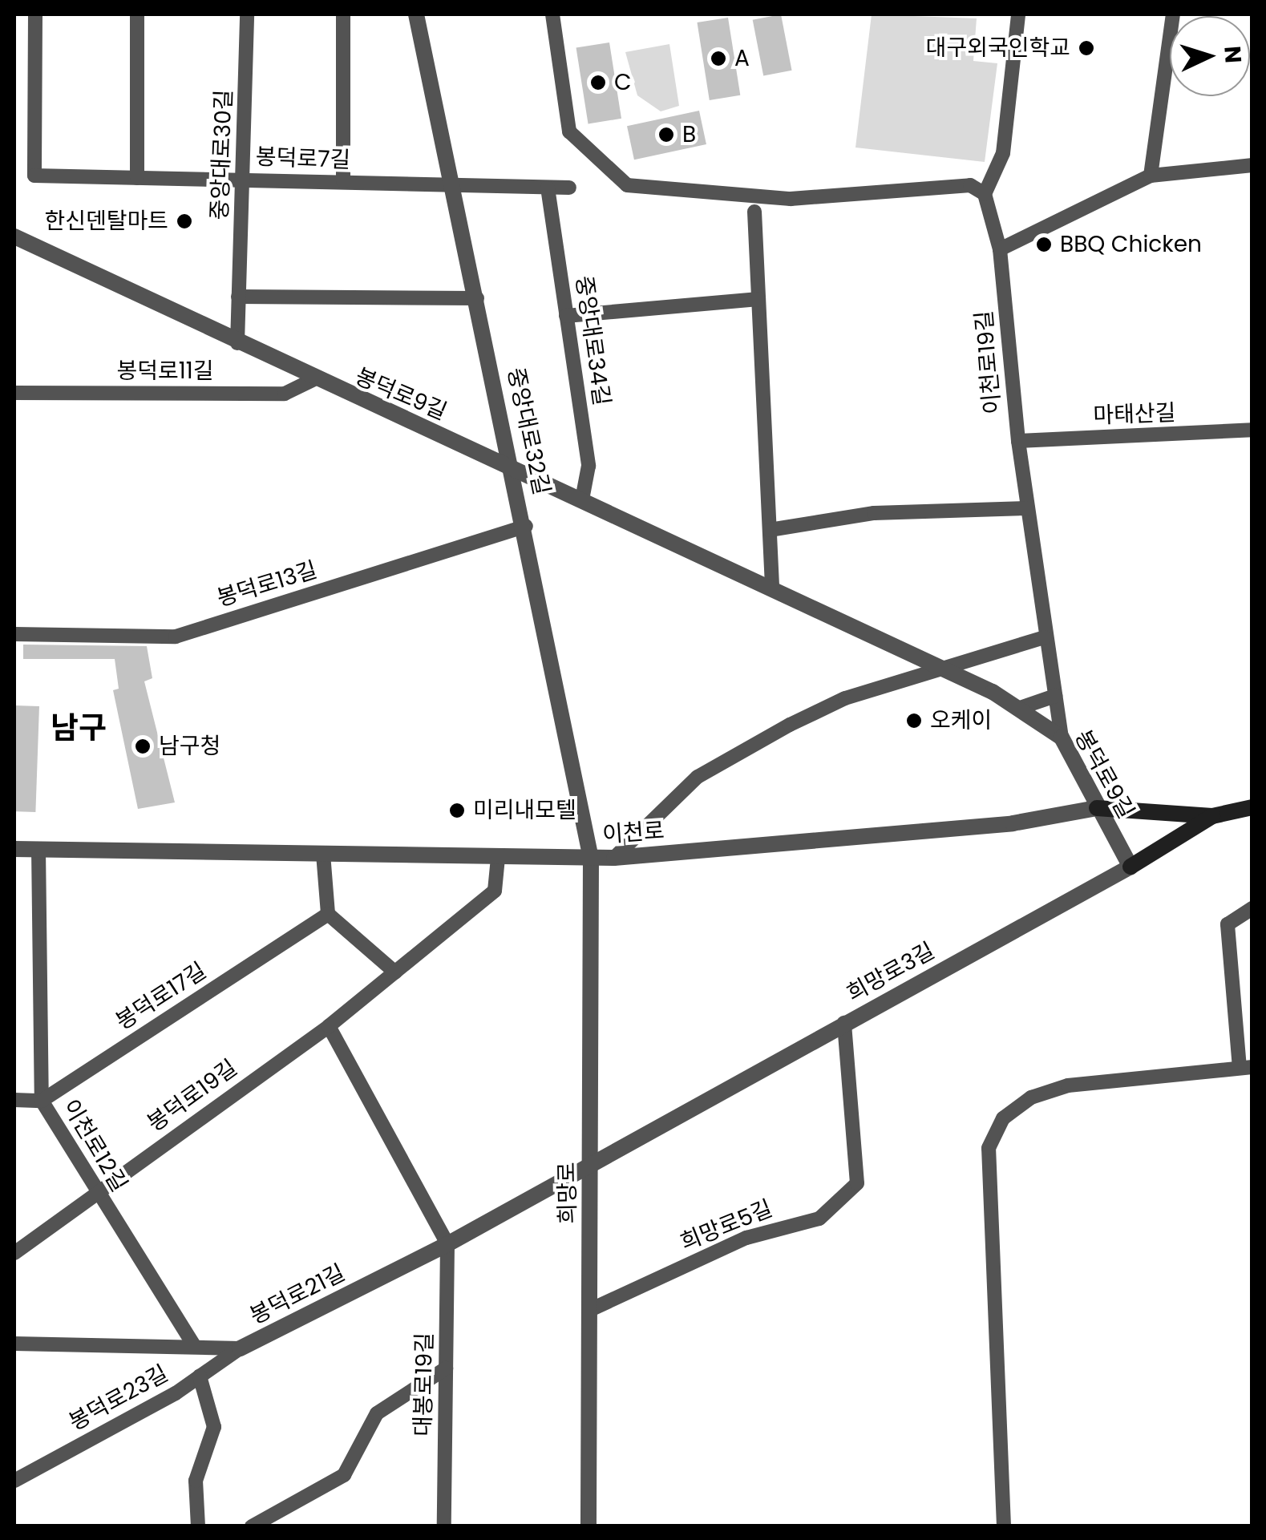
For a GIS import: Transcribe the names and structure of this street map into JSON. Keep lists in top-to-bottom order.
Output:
{
  "streets": {
    "main road": ["이천로", "희망로3길"],
    "street": [
      "중앙대로30길",
      "봉덕로7길",
      "중앙대로34길",
      "이천로19길",
      "봉덕로11길",
      "봉덕로9길",
      "마태산길",
      "중앙대로32길",
      "봉덕로13길",
      "봉덕로17길",
      "봉덕로19길",
      "이천로12길",
      "희망로",
      "희망로5길",
      "봉덕로21길",
      "대봉로19길",
      "봉덕로23길"
    ]
  },
  "crossings": [
    ["중앙대로30길", "봉덕로7길"],
    ["중앙대로30길", "봉덕로9길"],
    ["봉덕로7길", "중앙대로34길"],
    ["봉덕로7길", "중앙대로32길"],
    ["중앙대로34길", "봉덕로9길"],
    ["이천로19길", "봉덕로9길"],
    ["이천로19길", "마태산길"],
    ["봉덕로11길", "봉덕로9길"],
    ["봉덕로9길", "중앙대로32길"],
    ["봉덕로9길", "이천로"],
    ["봉덕로9길", "희망로3길"],
    ["중앙대로32길", "봉덕로13길"],
    ["중앙대로32길", "이천로"],
    ["중앙대로32길", "희망로"],
    ["이천로", "희망로3길"],
    ["이천로", "봉덕로19길"],
    ["이천로", "이천로12길"],
    ["이천로", "희망로"],
    ["희망로3길", "희망로"],
    ["희망로3길", "희망로5길"],
    ["희망로3길", "봉덕로21길"],
    ["봉덕로17길", "이천로12길"],
    ["봉덕로19길", "이천로12길"],
    ["이천로12길", "봉덕로21길"],
    ["희망로", "희망로5길"],
    ["희망로", "봉덕로21길"],
    ["봉덕로21길", "대봉로19길"],
    ["봉덕로21길", "봉덕로23길"]
  ],
  "districts": ["남구"],
  "places": [
    "대구외국인학교",
    "A",
    "C",
    "B",
    "한신덴탈마트",
    "BBQ Chicken",
    "오케이",
    "남구청",
    "미리내모텔"
  ],
  "north": "right"
}
